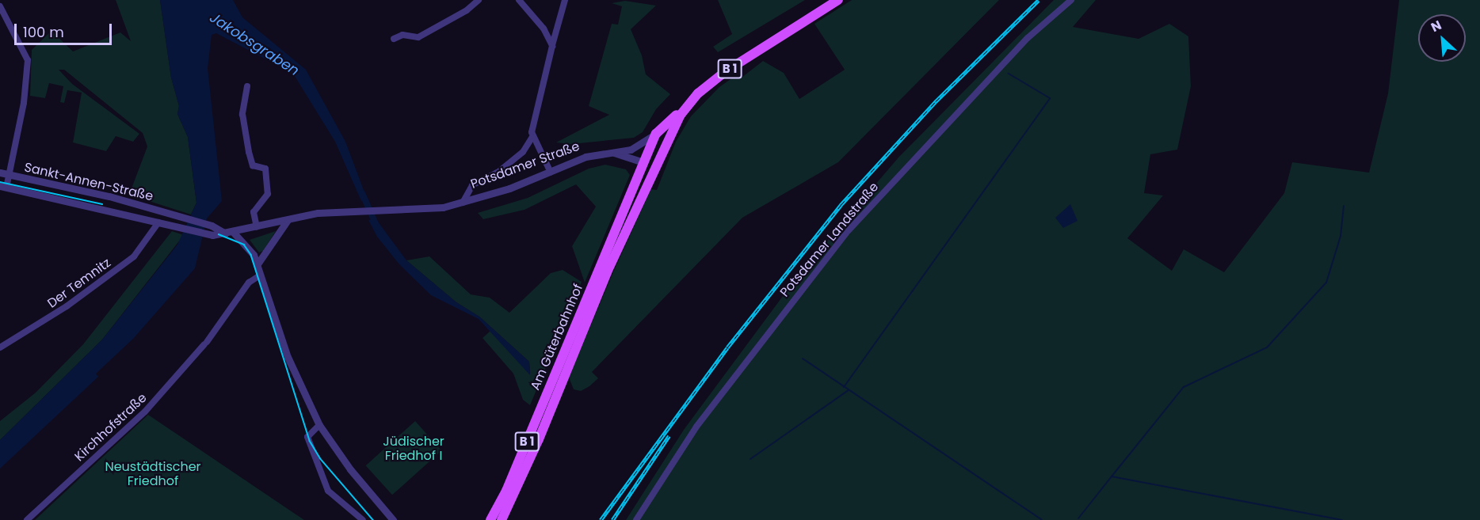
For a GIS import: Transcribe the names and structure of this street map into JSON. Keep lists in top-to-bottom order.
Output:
{
  "streets": {
    "main road": ["B 1", "Am Güterbahnhof"],
    "street": [
      "Potsdamer Straße",
      "Sankt-Annen-Straße",
      "Potsdamer Landstraße",
      "Der Temnitz",
      "Kirchhofstraße"
    ]
  },
  "crossings": [
    ["B 1", "Potsdamer Straße"],
    ["B 1", "Am Güterbahnhof"],
    ["Potsdamer Straße", "Sankt-Annen-Straße"],
    ["Potsdamer Straße", "Am Güterbahnhof"],
    ["Sankt-Annen-Straße", "Der Temnitz"]
  ],
  "water": ["Jakobsgraben"],
  "parks": ["Jüdischer Friedhof I", "Neustädtischer Friedhof"],
  "scale_bar": "100 m",
  "north": "top left"
}
